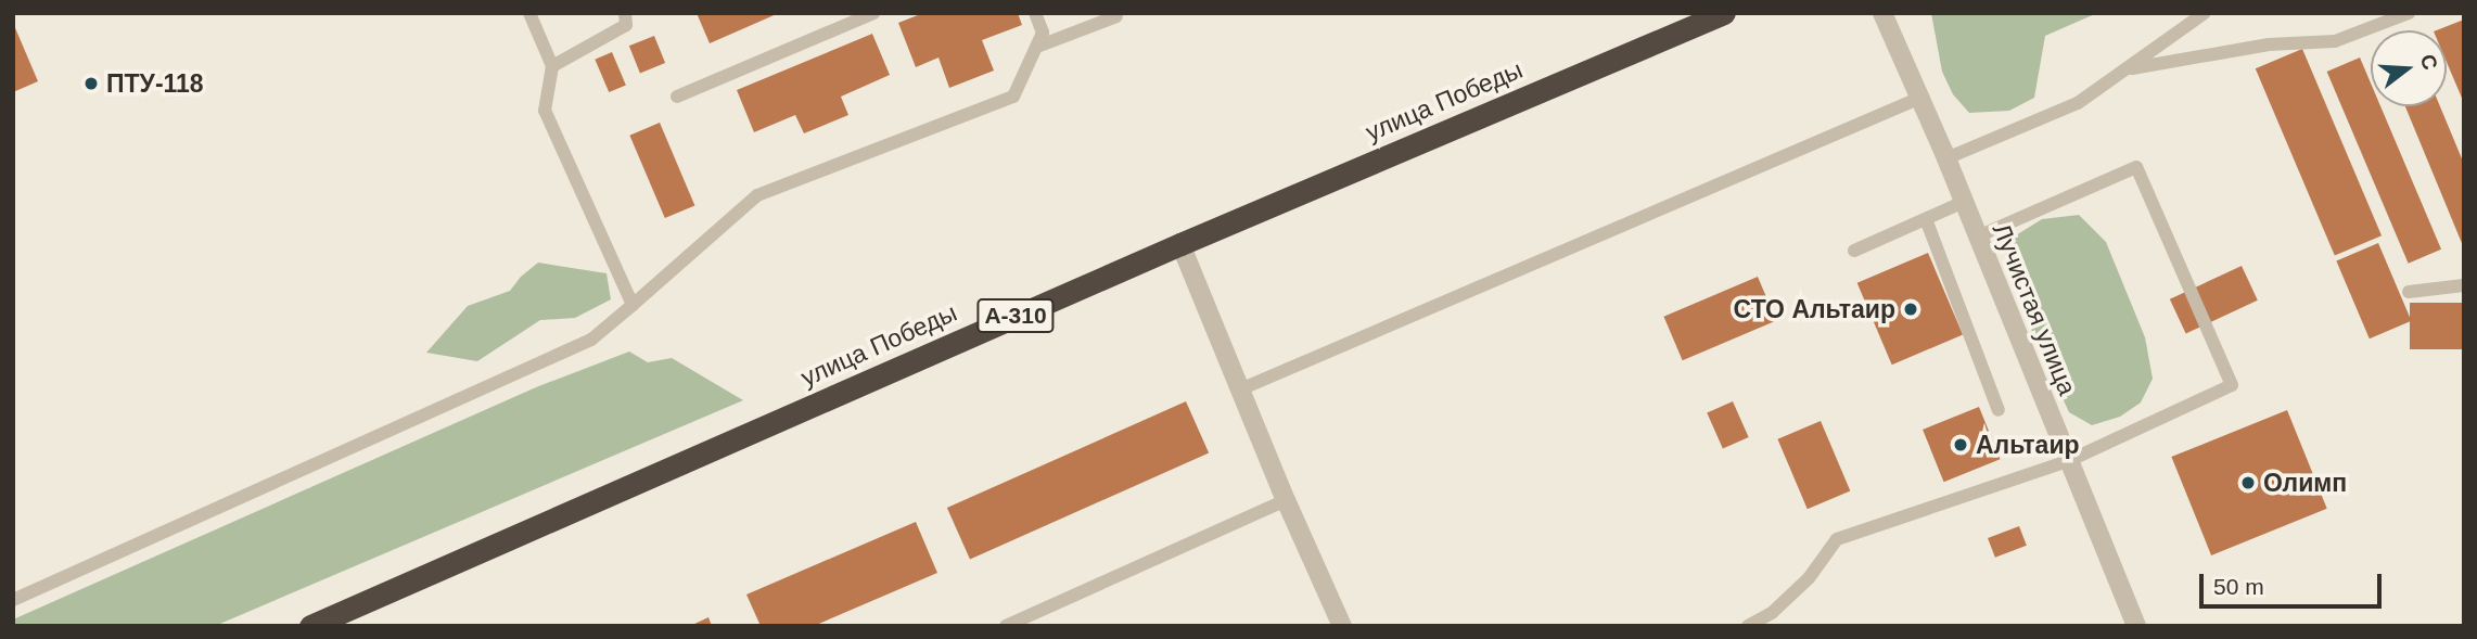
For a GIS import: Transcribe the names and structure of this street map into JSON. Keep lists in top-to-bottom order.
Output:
{
  "streets": {
    "highway": ["улица Победы", "А-310"],
    "street": ["Лучистая улица"]
  },
  "places": [
    "ПТУ-118",
    "СТО Альтаир",
    "Альтаир",
    "Олимп"
  ],
  "scale_bar": "50 m",
  "north": "right"
}
